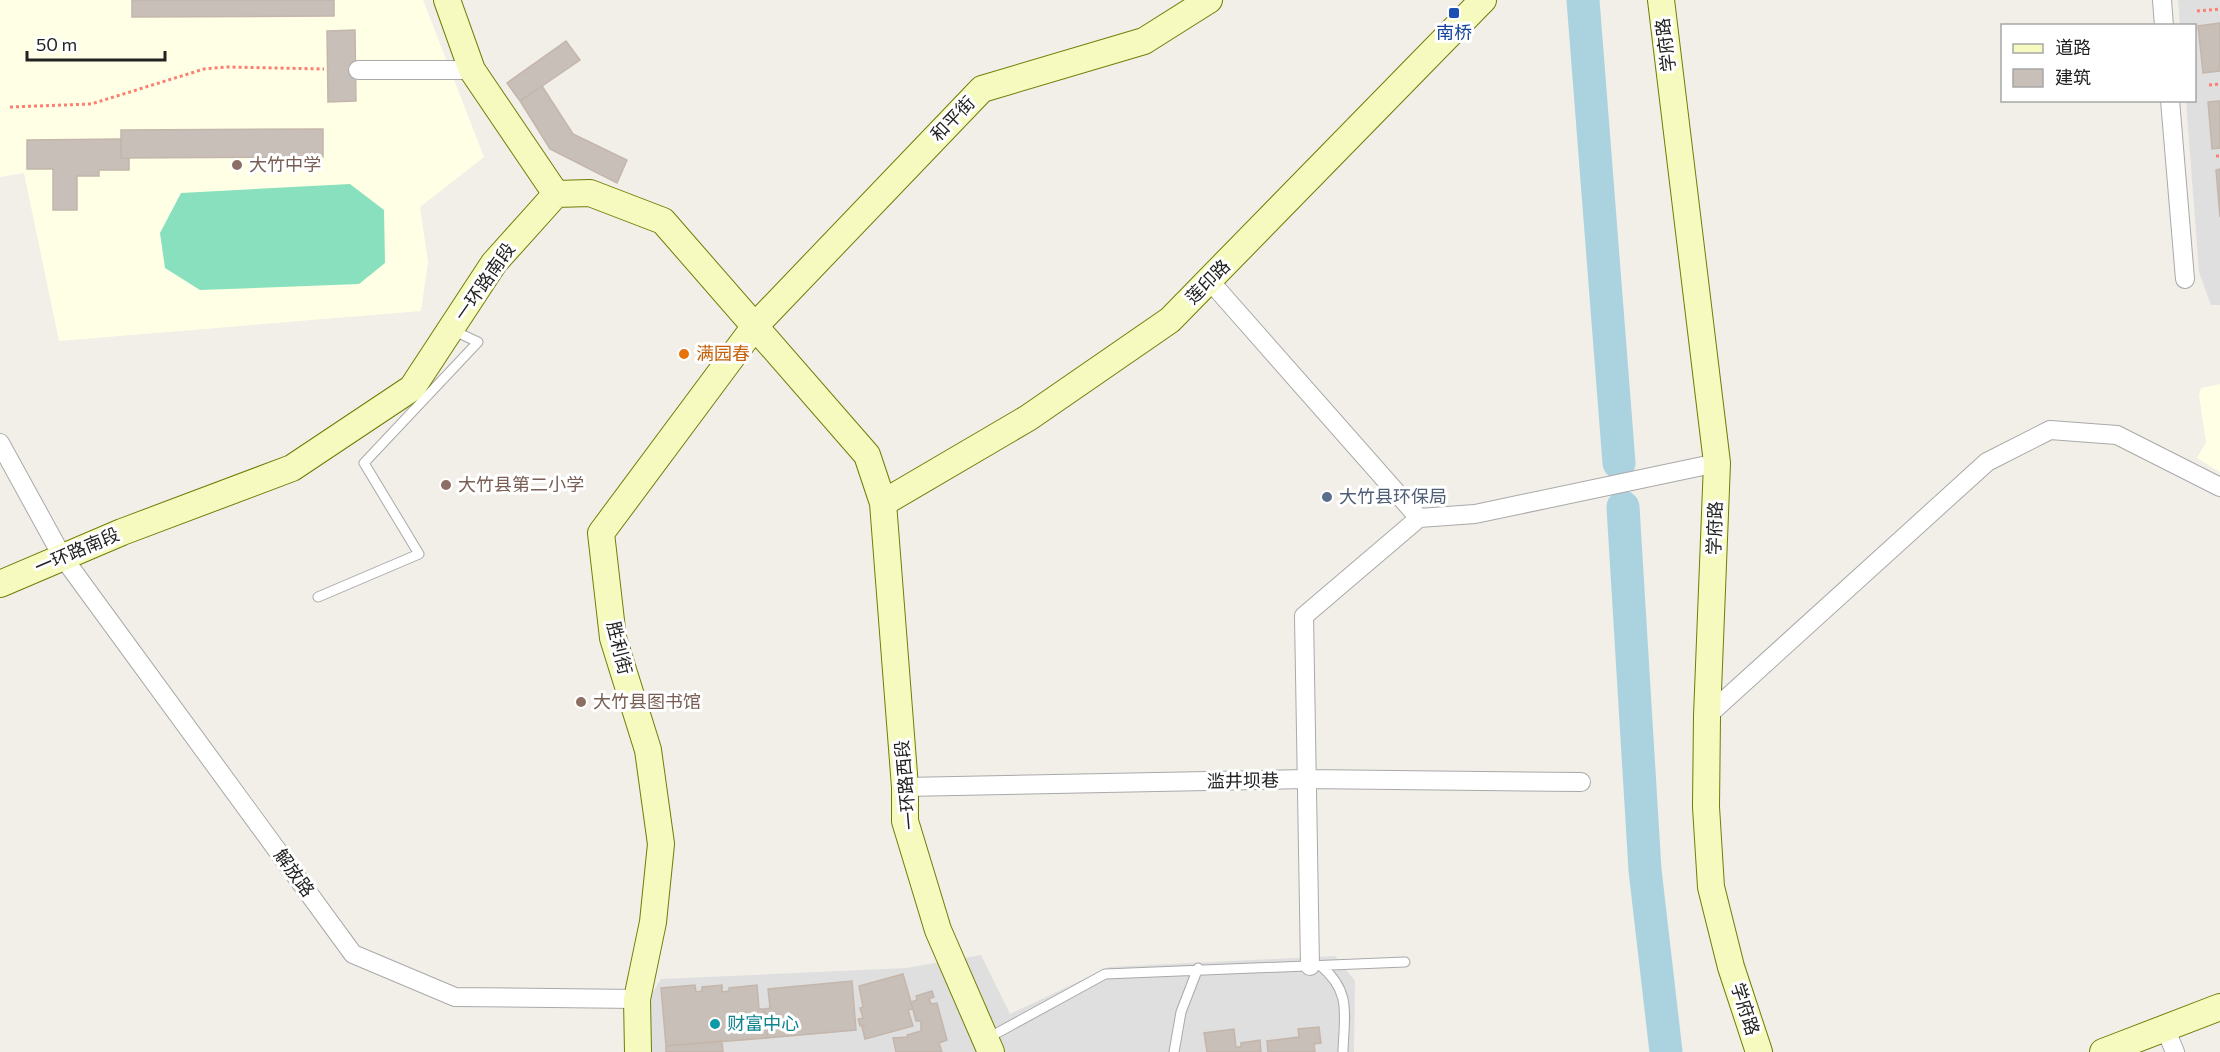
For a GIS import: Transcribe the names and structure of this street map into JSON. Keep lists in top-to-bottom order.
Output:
{
  "streets": {
    "street": [
      "学府路",
      "和平街",
      "一环路南段",
      "莲印路",
      "胜利街",
      "滥井坝巷",
      "一环路西段",
      "解放路"
    ]
  },
  "crossings": [
    ["和平街", "胜利街"],
    ["一环路南段", "解放路"],
    ["莲印路", "一环路西段"],
    ["胜利街", "解放路"],
    ["滥井坝巷", "一环路西段"]
  ],
  "places": {
    "transit": ["南桥"],
    "other": [
      "大竹中学",
      "满园春",
      "大竹县第二小学",
      "大竹县环保局",
      "大竹县图书馆",
      "财富中心"
    ]
  },
  "legend": ["道路", "建筑"],
  "scale_bar": "50 m"
}
